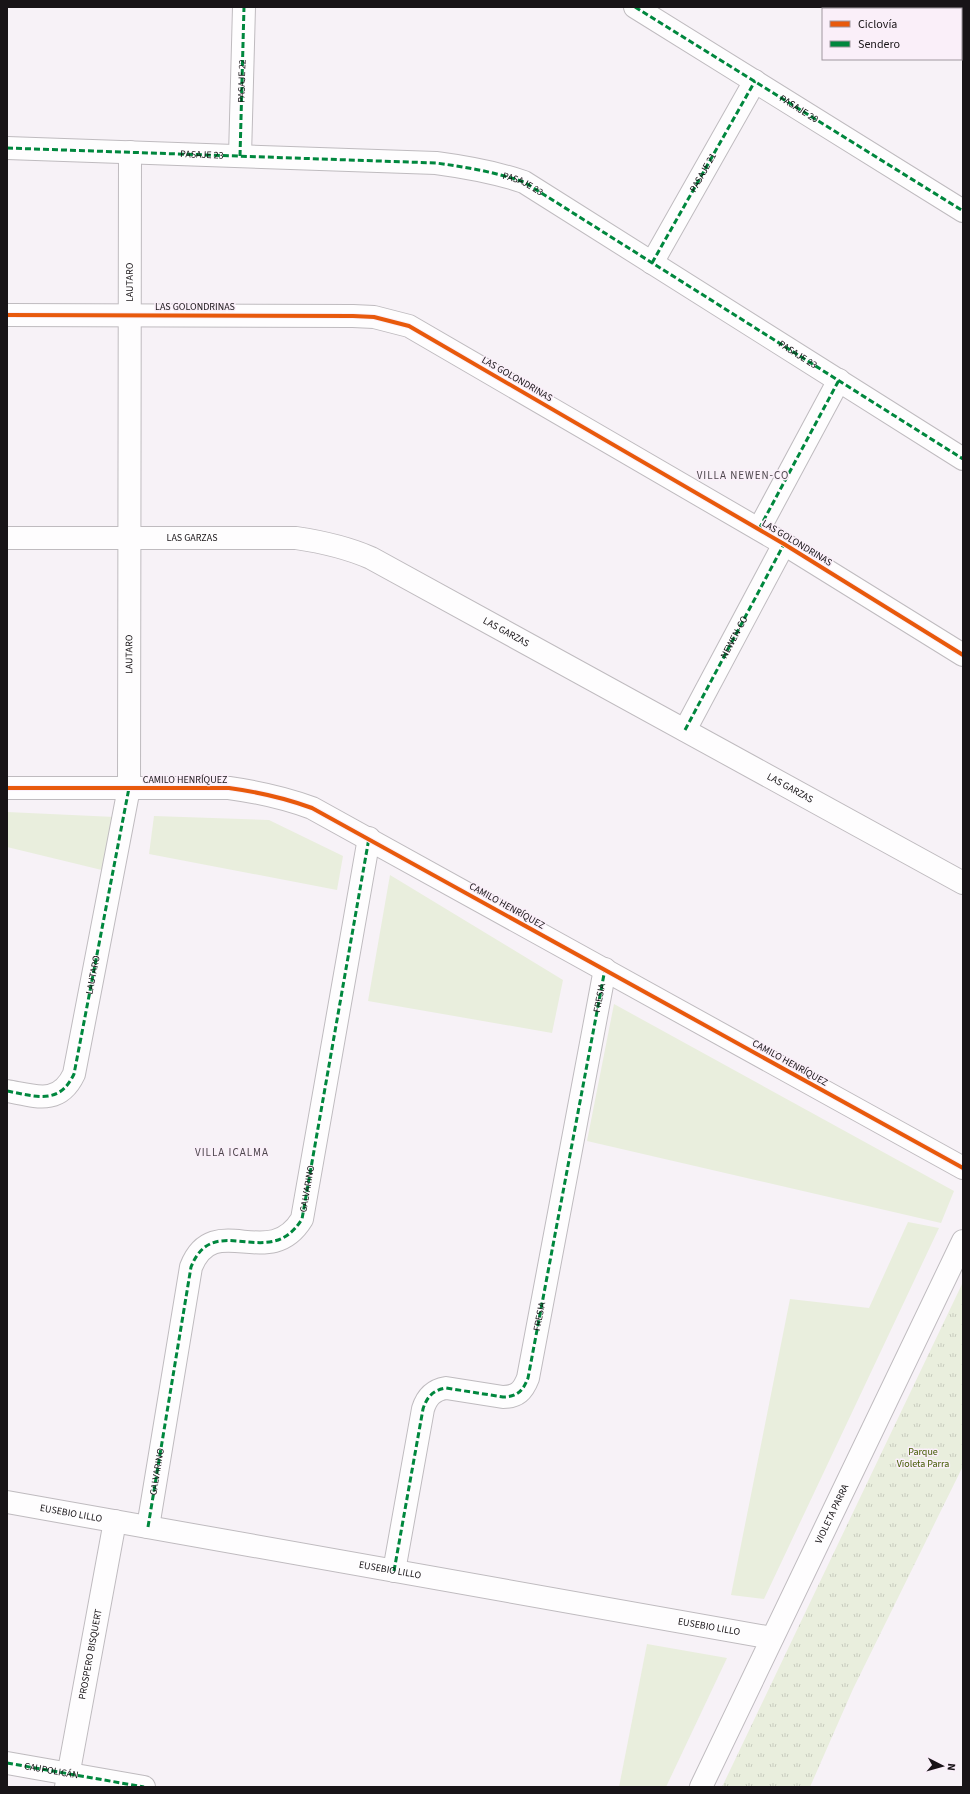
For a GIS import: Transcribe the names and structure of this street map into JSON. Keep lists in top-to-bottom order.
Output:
{
  "streets": {
    "street": [
      "PASAJE 22",
      "PASAJE 20",
      "PASAJE 23",
      "PASAJE 21",
      "LAUTARO",
      "LAS GOLONDRINAS",
      "LAS GARZAS",
      "NEWEN-CO",
      "CAMILO HENRÍQUEZ",
      "FRESIA",
      "GALVARINO",
      "EUSEBIO LILLO",
      "VIOLETA PARRA",
      "PROSPERO BISQUERT",
      "CAUPOLICÁN"
    ]
  },
  "crossings": [
    ["PASAJE 22", "PASAJE 23"],
    ["PASAJE 20", "PASAJE 21"],
    ["PASAJE 23", "PASAJE 21"],
    ["PASAJE 23", "LAUTARO"],
    ["LAUTARO", "LAS GOLONDRINAS"],
    ["LAUTARO", "LAS GARZAS"],
    ["LAUTARO", "CAMILO HENRÍQUEZ"],
    ["LAS GOLONDRINAS", "NEWEN-CO"],
    ["LAS GARZAS", "NEWEN-CO"],
    ["CAMILO HENRÍQUEZ", "FRESIA"],
    ["CAMILO HENRÍQUEZ", "GALVARINO"],
    ["FRESIA", "EUSEBIO LILLO"],
    ["GALVARINO", "EUSEBIO LILLO"],
    ["EUSEBIO LILLO", "VIOLETA PARRA"],
    ["EUSEBIO LILLO", "PROSPERO BISQUERT"],
    ["PROSPERO BISQUERT", "CAUPOLICÁN"]
  ],
  "districts": ["VILLA NEWEN-CO", "VILLA ICALMA"],
  "parks": ["Parque Violeta Parra"],
  "legend": ["Ciclovía", "Sendero"],
  "north": "right"
}
